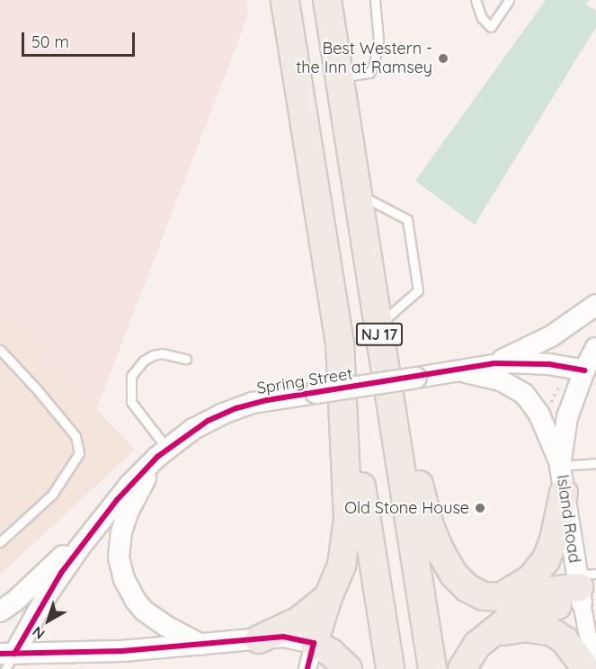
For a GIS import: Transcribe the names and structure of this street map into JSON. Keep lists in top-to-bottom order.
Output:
{
  "streets": {
    "highway": ["NJ 17"],
    "street": ["Spring Street", "Island Road"]
  },
  "crossings": [
    ["Spring Street", "Island Road"]
  ],
  "places": ["Best Western - the Inn at Ramsey", "Old Stone House"],
  "scale_bar": "50 m",
  "north": "bottom left"
}
